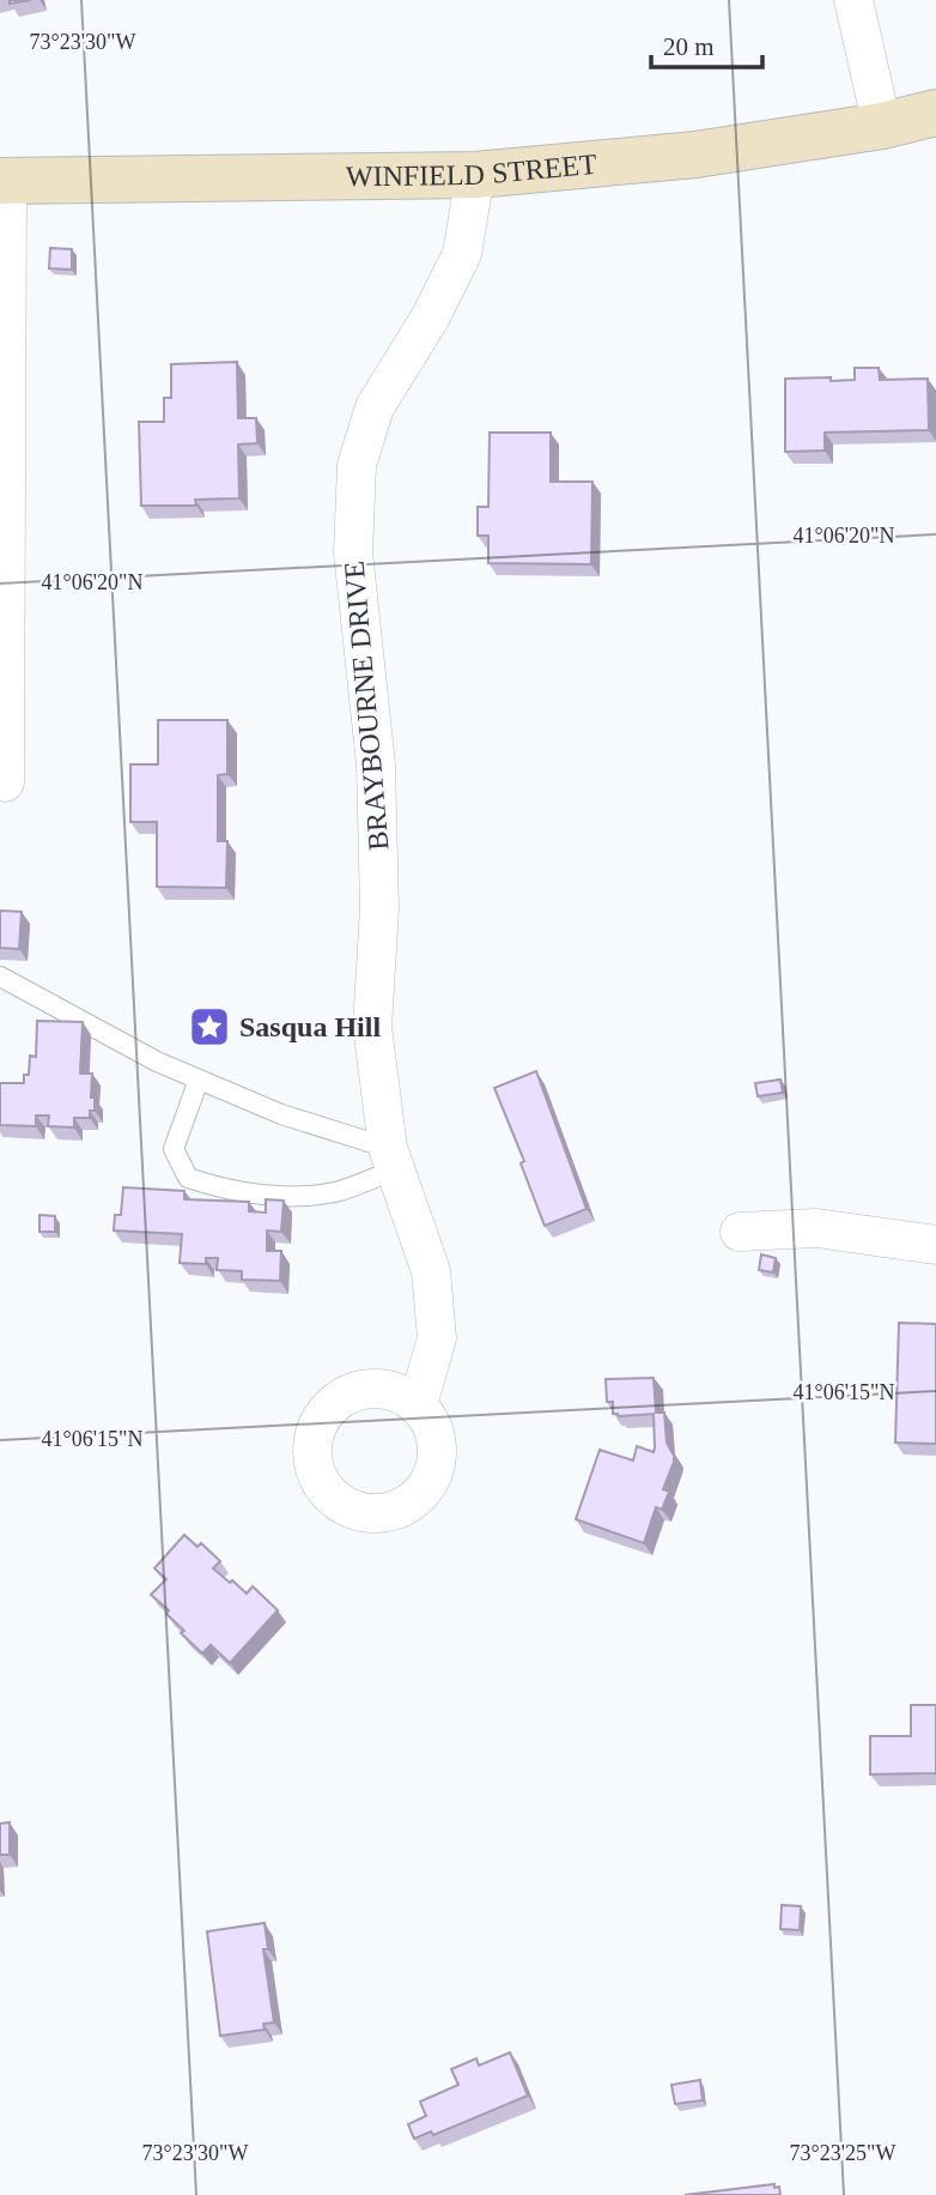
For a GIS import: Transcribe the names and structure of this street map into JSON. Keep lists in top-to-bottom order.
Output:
{
  "streets": {
    "main road": ["WINFIELD STREET"],
    "street": ["BRAYBOURNE DRIVE"]
  },
  "crossings": [
    ["WINFIELD STREET", "BRAYBOURNE DRIVE"]
  ],
  "places": {
    "place": ["Sasqua Hill"]
  },
  "scale_bar": "20 m",
  "coordinates": [
    "73°23'30\"W",
    "41°06'20\"N",
    "41°06'15\"N",
    "73°23'25\"W"
  ]
}
